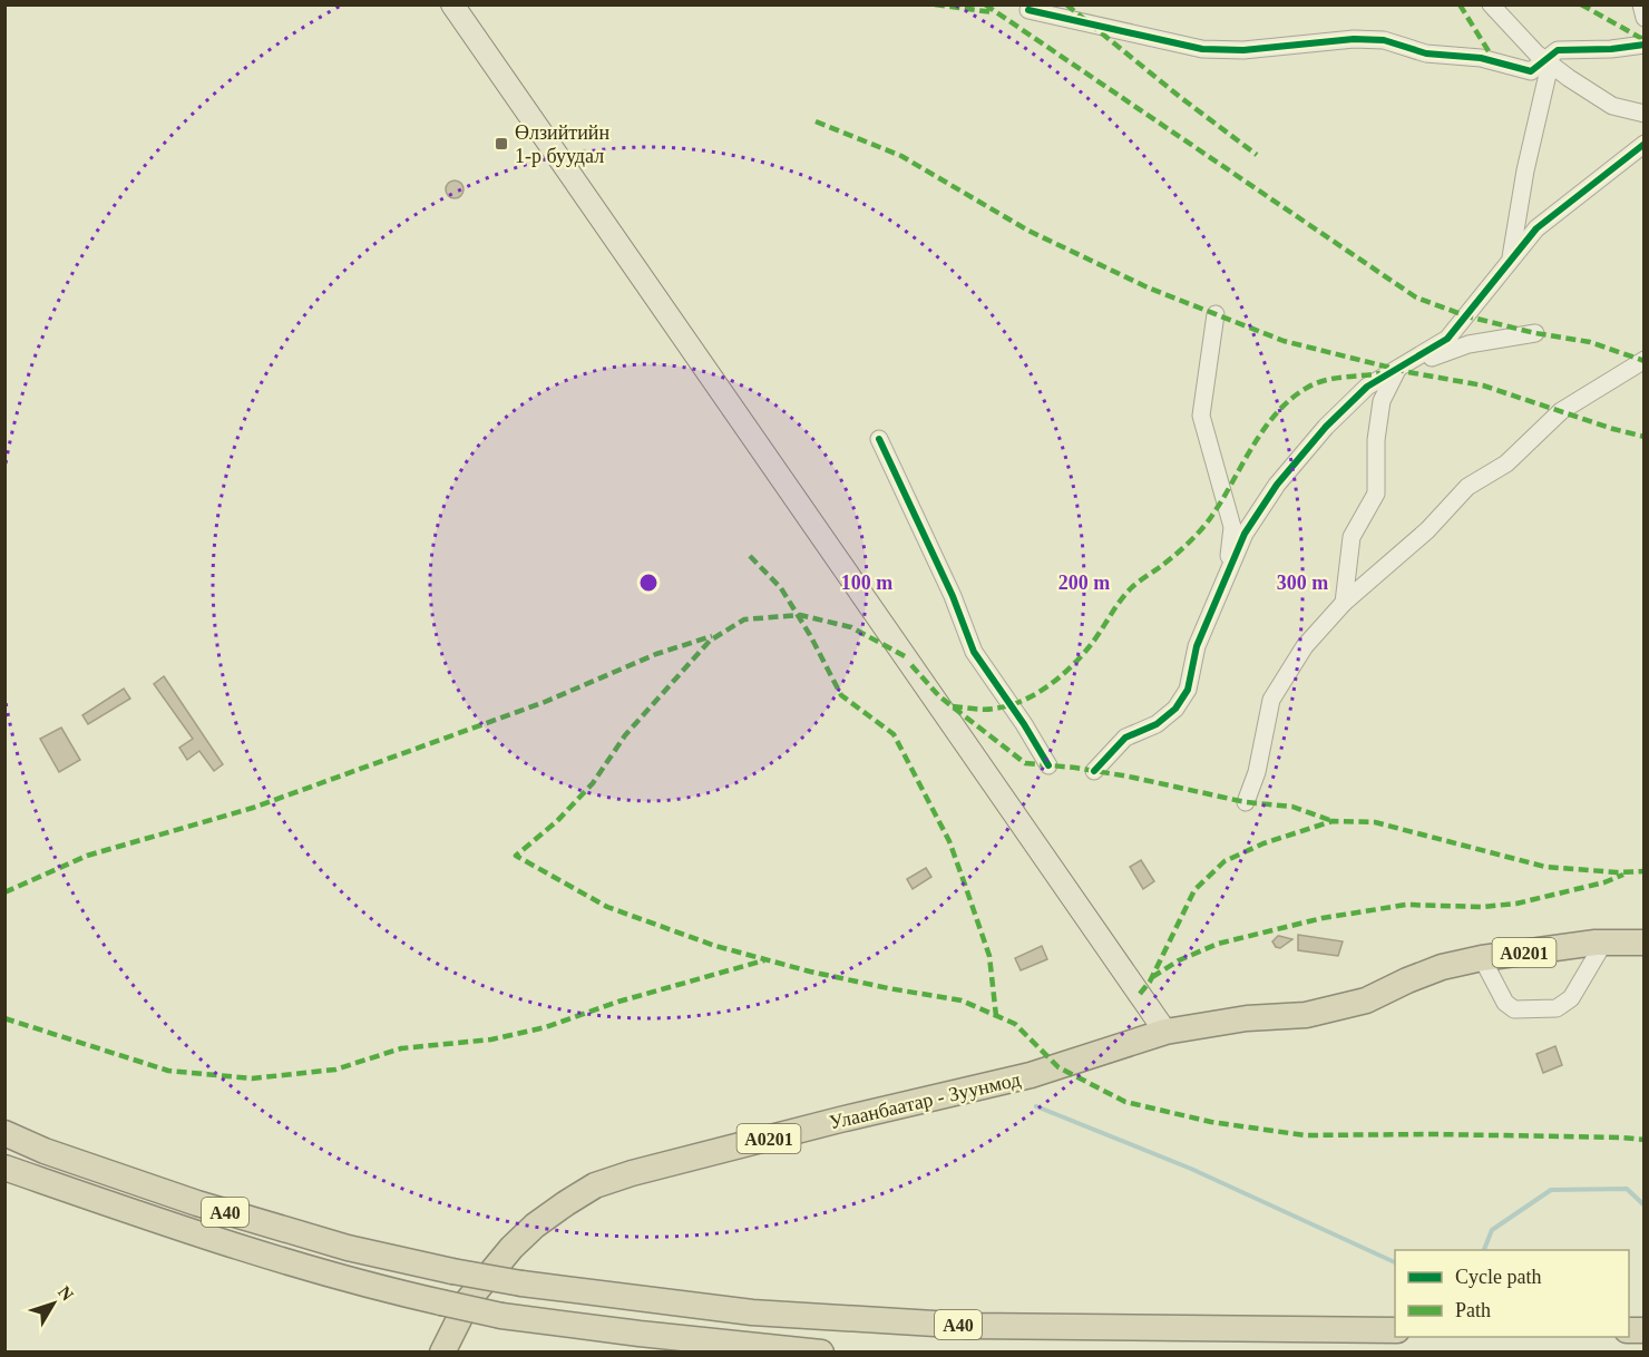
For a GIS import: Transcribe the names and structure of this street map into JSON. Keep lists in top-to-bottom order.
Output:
{
  "streets": {
    "highway": ["A0201", "Улаанбаатар - Зуунмод", "A40"]
  },
  "crossings": [
    ["A0201", "Улаанбаатар - Зуунмод"]
  ],
  "places": {
    "transit": ["Өлзийтийн 1-р буудал"]
  },
  "legend": ["Cycle path", "Path"],
  "north": "top right",
  "rings": ["100 m", "200 m", "300 m"]
}
